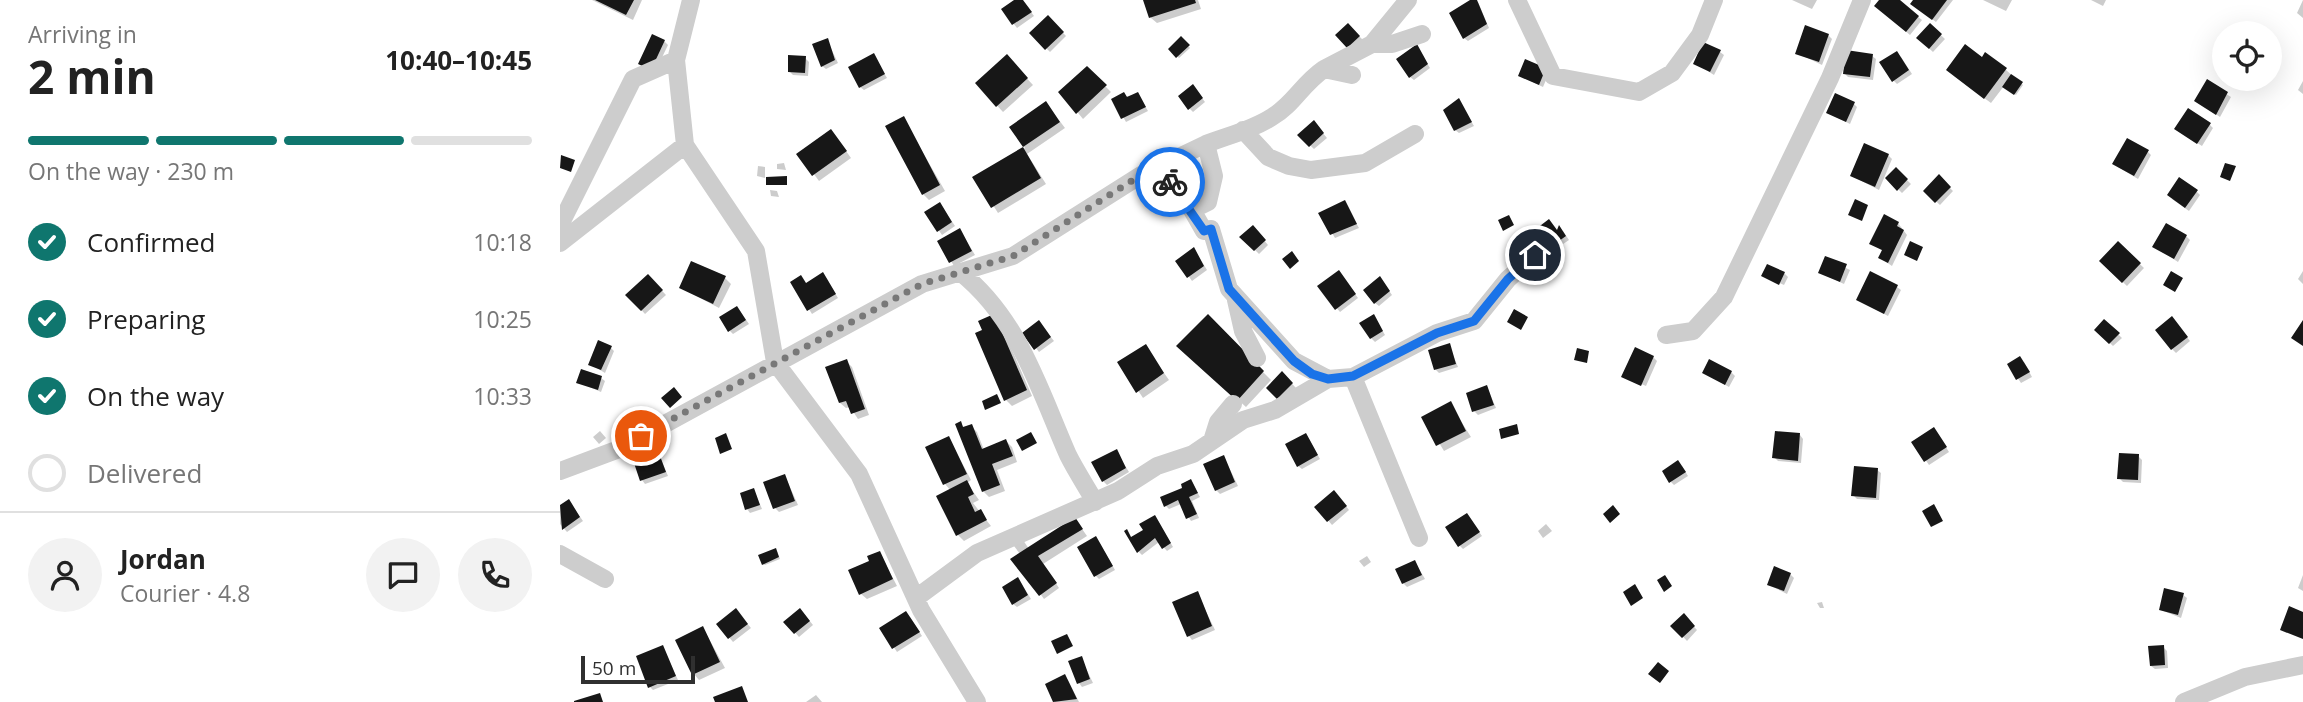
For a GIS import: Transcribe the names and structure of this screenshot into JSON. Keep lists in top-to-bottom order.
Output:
{
  "scale_bar": "50 m",
  "page": {
    "heading": ["2 min", "Arriving in", "10:40–10:45"],
    "panel": ["Jordan", "Courier · 4.8"],
    "bar": "On the way · 230 m",
    "list": [
      ["Confirmed", "10:18"],
      ["Preparing", "10:25"],
      ["On the way", "10:33"],
      "Delivered"
    ],
    "scale": "50 m"
  }
}
